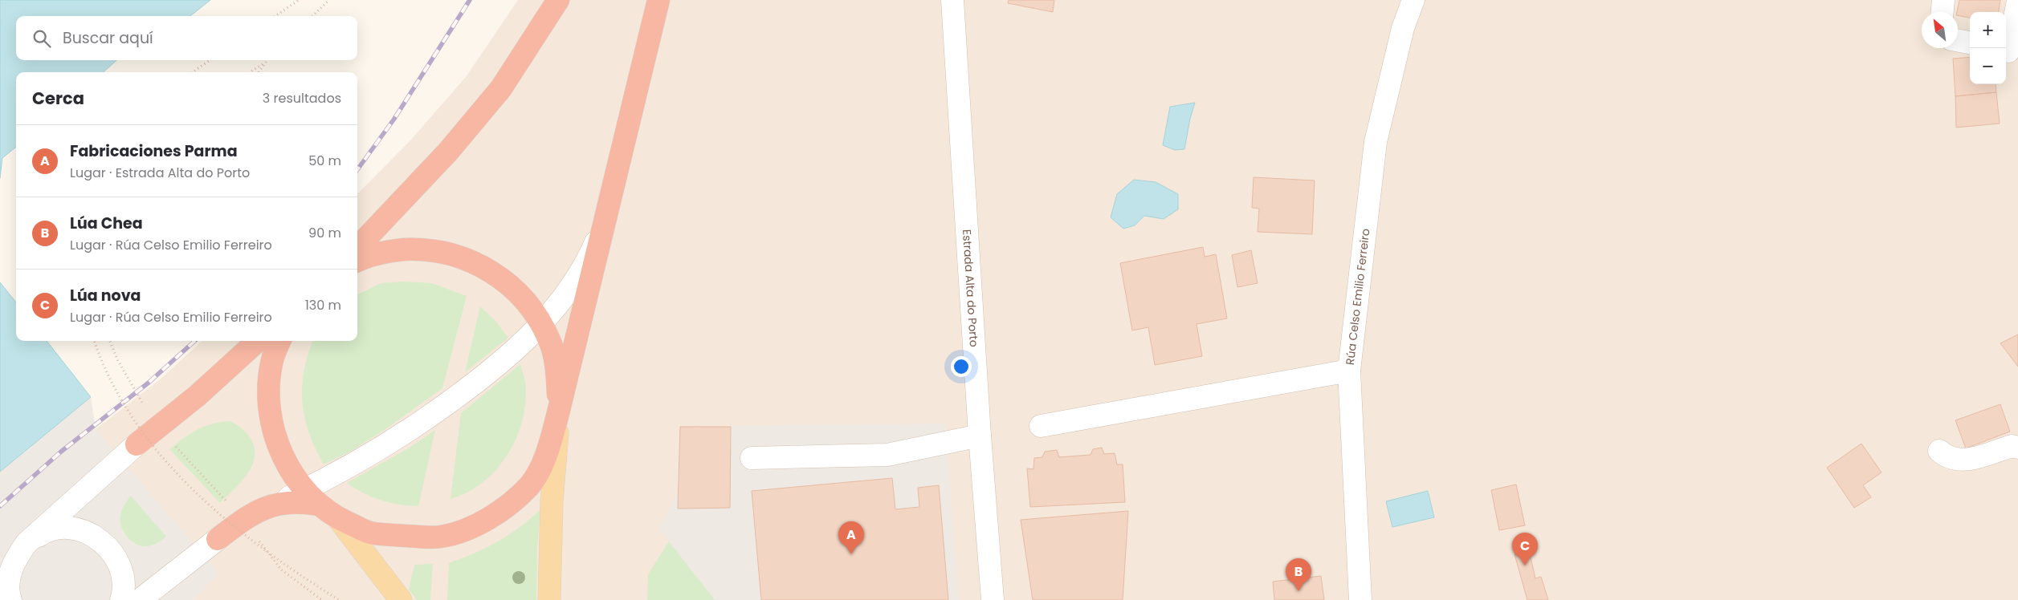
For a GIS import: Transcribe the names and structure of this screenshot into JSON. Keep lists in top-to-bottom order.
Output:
{
  "streets": {
    "street": ["Estrada Alta do Porto", "Rúa Celso Emilio Ferreiro"]
  },
  "north": "top left",
  "page": {
    "map_buttons": ["+", "−"],
    "search": "Buscar aquí",
    "heading": ["Cerca", "3 resultados"],
    "list": [
      {
        "mark": "A",
        "name": "Fabricaciones Parma",
        "note": "Lugar · Estrada Alta do Porto",
        "value": "50 m"
      },
      {
        "mark": "B",
        "name": "Lúa Chea",
        "note": "Lugar · Rúa Celso Emilio Ferreiro",
        "value": "90 m"
      },
      {
        "mark": "C",
        "name": "Lúa nova",
        "note": "Lugar · Rúa Celso Emilio Ferreiro",
        "value": "130 m"
      }
    ],
    "pins": ["A", "C", "B"]
  }
}
